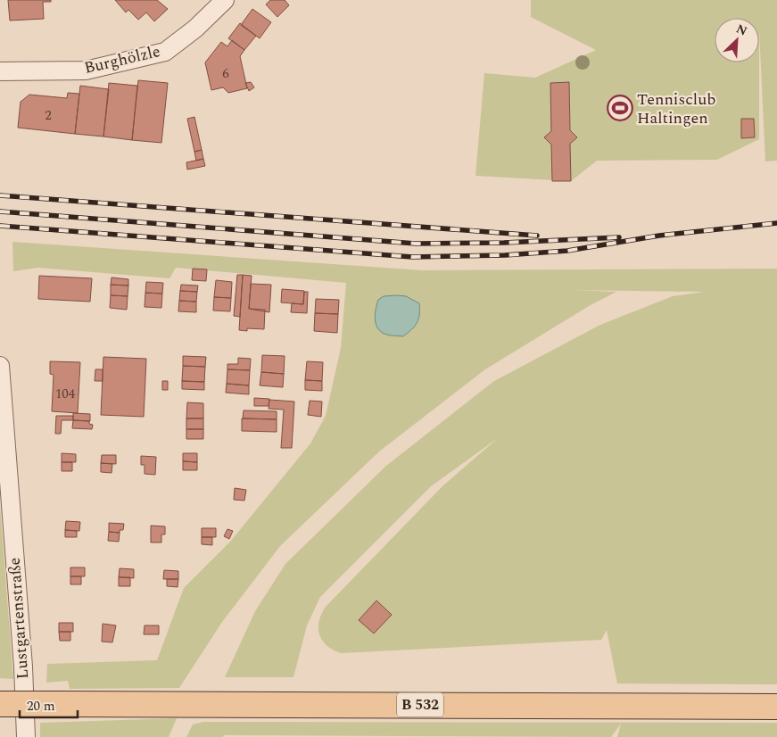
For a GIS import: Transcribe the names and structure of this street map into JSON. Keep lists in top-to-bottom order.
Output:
{
  "streets": {
    "main road": ["B 532"],
    "street": ["Burghölzle", "Lustgartenstraße"]
  },
  "places": {
    "sports": ["Tennisclub Haltingen"]
  },
  "house_numbers": ["6", "2", "104"],
  "scale_bar": "20 m",
  "north": "top right"
}
